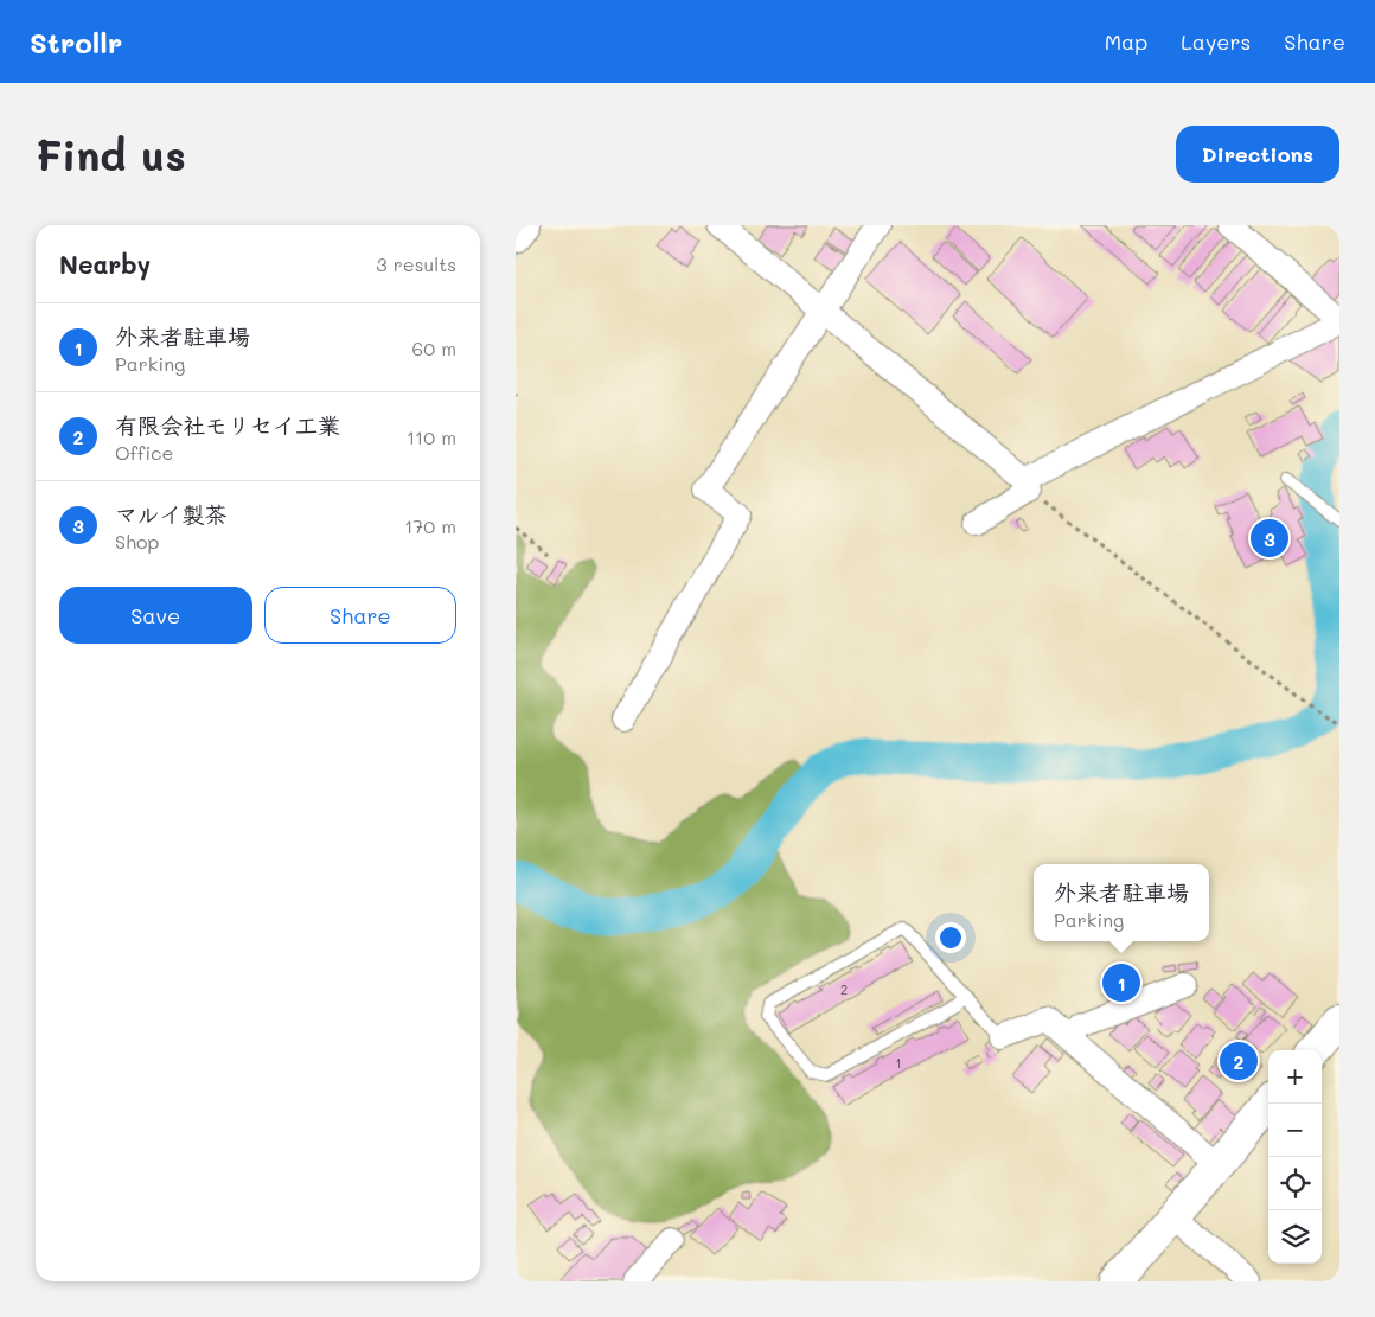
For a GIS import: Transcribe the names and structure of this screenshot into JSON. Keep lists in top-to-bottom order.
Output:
{
  "house_numbers": ["2", "1"],
  "page": {
    "header": "Strollr",
    "nav": ["Map", "Layers", "Share"],
    "buttons": [
      "Directions",
      ["Save", "Share"]
    ],
    "title": "Find us",
    "heading": ["Nearby", "3 results"],
    "list": [
      {
        "mark": "1",
        "name": "外来者駐車場",
        "note": "Parking",
        "value": "60 m"
      },
      {
        "mark": "2",
        "name": "有限会社モリセイ工業",
        "note": "Office",
        "value": "110 m"
      },
      {
        "mark": "3",
        "name": "マルイ製茶",
        "note": "Shop",
        "value": "170 m"
      }
    ],
    "pins": ["3", "1", "2"],
    "popup": ["外来者駐車場", "Parking"],
    "map_buttons": ["+", "−"]
  }
}
